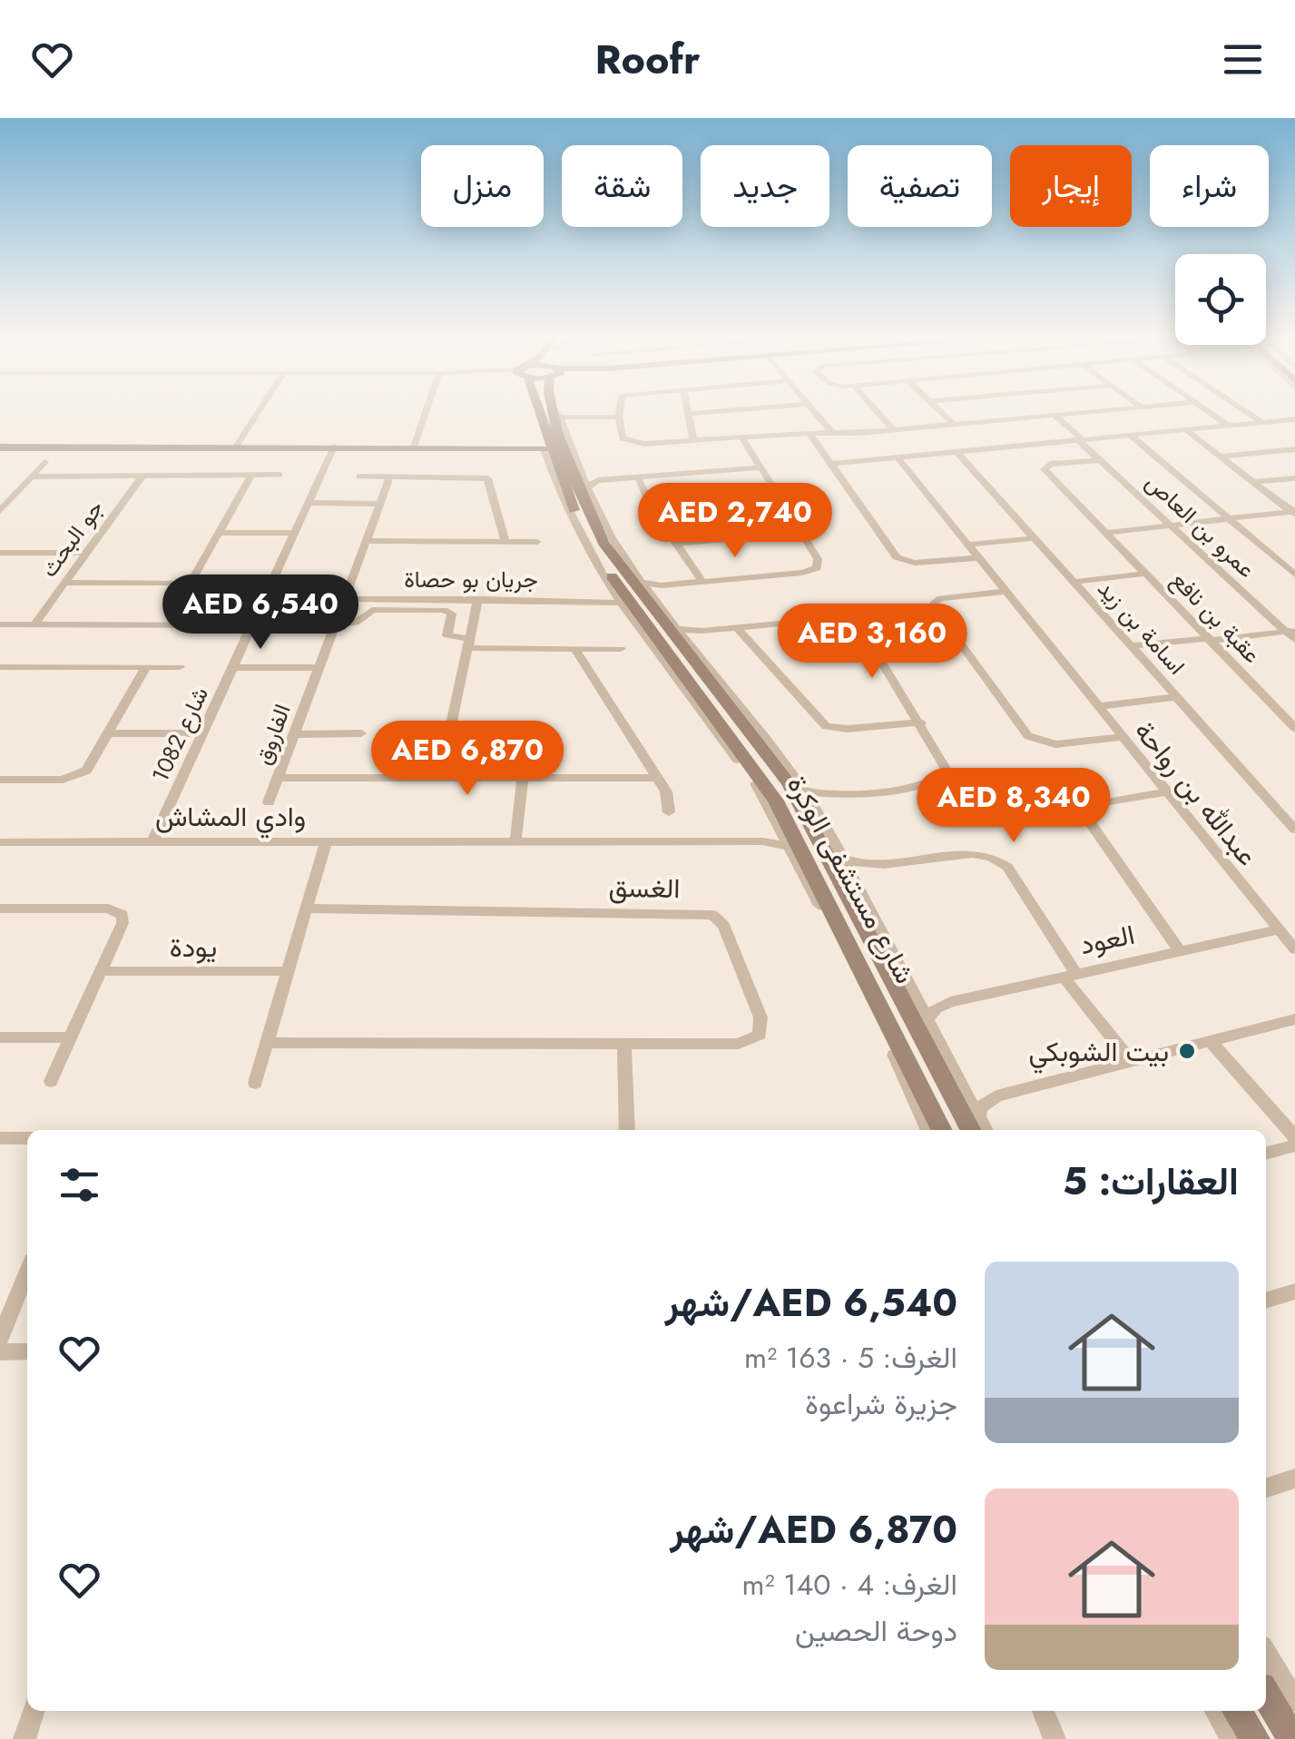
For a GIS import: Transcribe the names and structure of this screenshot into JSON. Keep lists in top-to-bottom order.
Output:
{
  "streets": {
    "street": [
      "عمرو بن العاص",
      "جو البحث",
      "جريان بو حصاة",
      "عقبة بن نافع",
      "اسامة بن زيد",
      "شارع 1082",
      "الفاروق",
      "عبدالله بن رواحة",
      "وادي المشاش",
      "شارع مستشفى الوكرة",
      "الغسق",
      "العود",
      "يودة"
    ]
  },
  "crossings": [
    ["عمرو بن العاص", "عقبة بن نافع"],
    ["جريان بو حصاة", "الفاروق"],
    ["جريان بو حصاة", "شارع مستشفى الوكرة"],
    ["عقبة بن نافع", "اسامة بن زيد"],
    ["اسامة بن زيد", "عبدالله بن رواحة"],
    ["شارع 1082", "وادي المشاش"],
    ["عبدالله بن رواحة", "العود"],
    ["وادي المشاش", "شارع مستشفى الوكرة"],
    ["شارع مستشفى الوكرة", "العود"]
  ],
  "places": ["بيت الشوبكي"],
  "page": {
    "header": "Roofr",
    "chip": [
      "شراء",
      "إيجار",
      "تصفية",
      "جديد",
      "شقة",
      "منزل"
    ],
    "price": [
      "AED 2,740",
      "AED 6,540",
      "AED 3,160",
      "AED 6,870",
      "AED 8,340"
    ],
    "heading": "العقارات: 5",
    "list": [
      {
        "name": "AED 6,540/شهر",
        "note": "الغرف: 5 · 163 m² · جزيرة شراعوة"
      },
      {
        "name": "AED 6,870/شهر",
        "note": "الغرف: 4 · 140 m² · دوحة الحصين"
      }
    ]
  }
}
